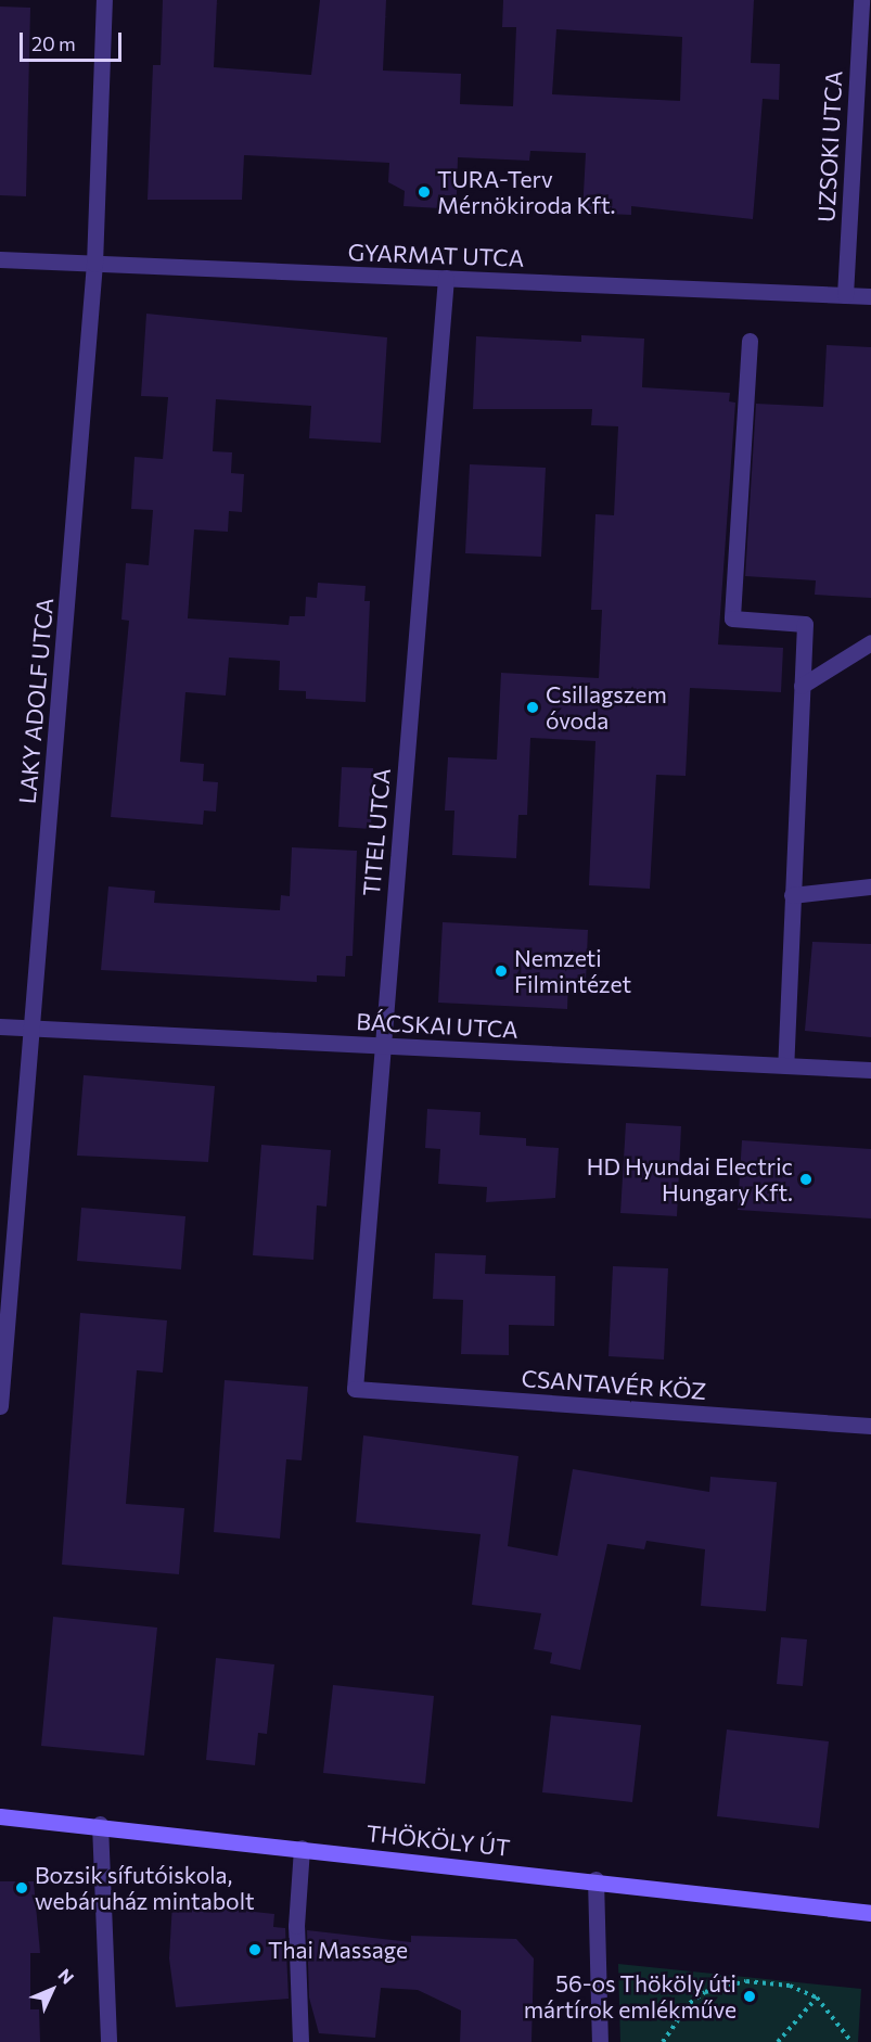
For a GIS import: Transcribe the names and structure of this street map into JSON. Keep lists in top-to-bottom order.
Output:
{
  "streets": {
    "main road": ["THÖKÖLY ÚT"],
    "street": [
      "UZSOKI UTCA",
      "GYARMAT UTCA",
      "LAKY ADOLF UTCA",
      "TITEL UTCA",
      "BÁCSKAI UTCA",
      "CSANTAVÉR KÖZ"
    ]
  },
  "crossings": [
    ["UZSOKI UTCA", "GYARMAT UTCA"],
    ["GYARMAT UTCA", "LAKY ADOLF UTCA"],
    ["GYARMAT UTCA", "TITEL UTCA"],
    ["LAKY ADOLF UTCA", "BÁCSKAI UTCA"],
    ["TITEL UTCA", "BÁCSKAI UTCA"],
    ["TITEL UTCA", "CSANTAVÉR KÖZ"]
  ],
  "places": [
    "TURA-Terv Mérnökiroda Kft.",
    "Csillagszem óvoda",
    "Nemzeti Filmintézet",
    "HD Hyundai Electric Hungary Kft.",
    "Bozsik sífutóiskola, webáruház mintabolt",
    "Thai Massage",
    "56-os Thököly úti mártírok emlékműve"
  ],
  "scale_bar": "20 m",
  "north": "top right"
}
